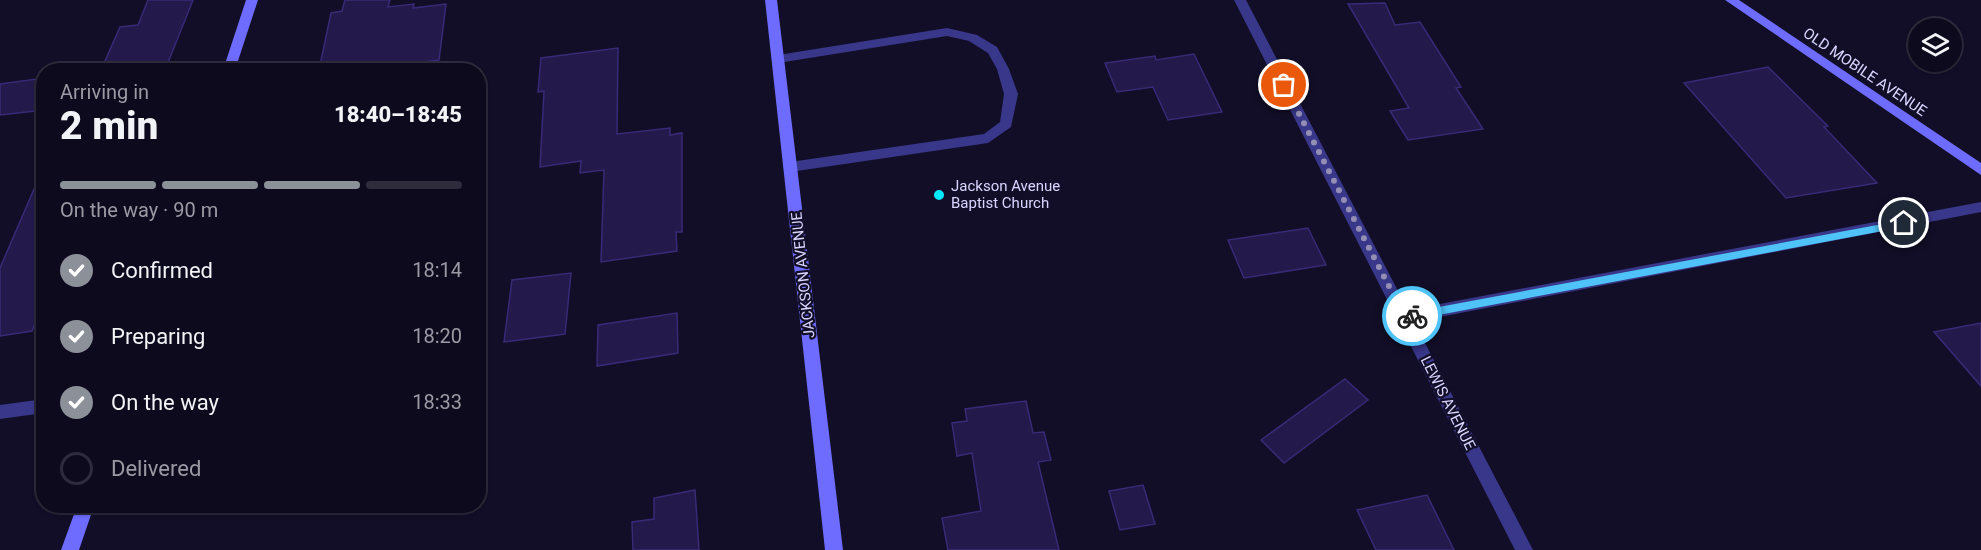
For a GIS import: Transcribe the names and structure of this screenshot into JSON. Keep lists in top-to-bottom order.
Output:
{
  "streets": {
    "street": ["OLD MOBILE AVENUE", "JACKSON AVENUE", "LEWIS AVENUE"]
  },
  "places": ["Jackson Avenue Baptist Church"],
  "page": {
    "heading": ["2 min", "Arriving in", "18:40–18:45"],
    "bar": "On the way · 90 m",
    "list": [
      ["Confirmed", "18:14"],
      ["Preparing", "18:20"],
      ["On the way", "18:33"],
      "Delivered"
    ]
  }
}
